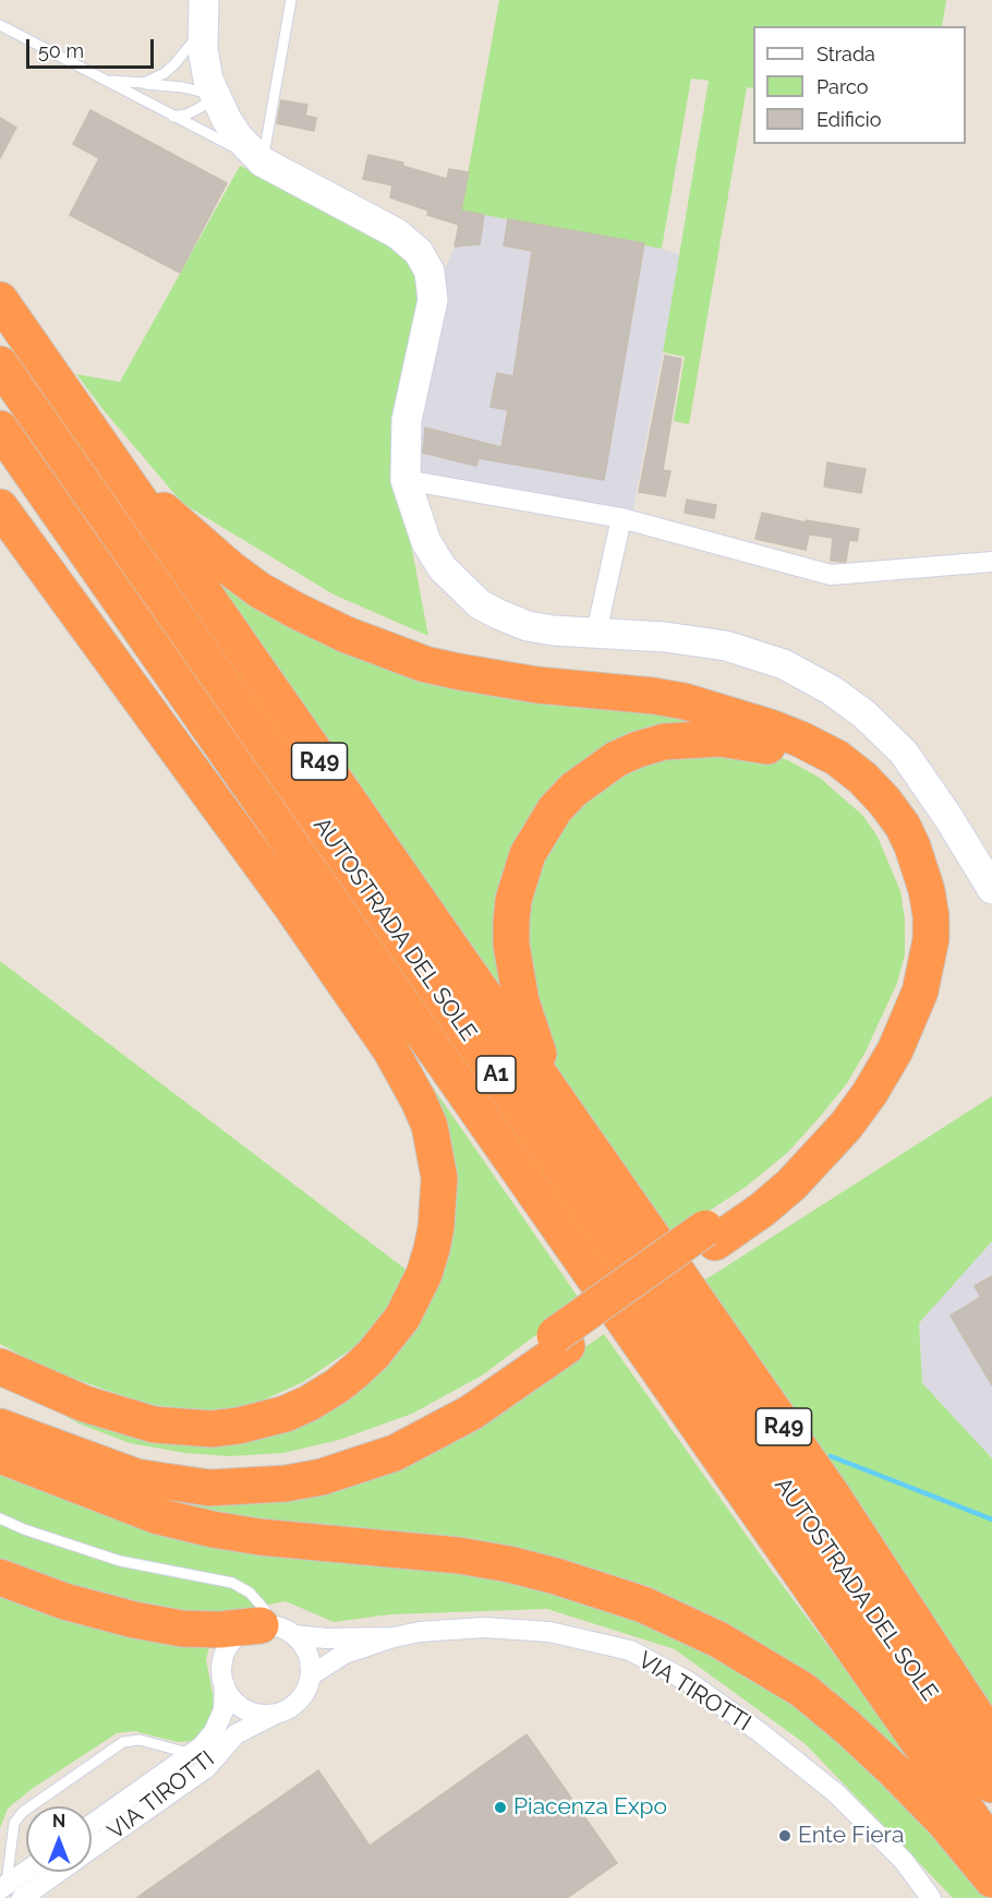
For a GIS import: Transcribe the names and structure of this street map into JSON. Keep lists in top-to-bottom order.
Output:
{
  "streets": {
    "highway": ["R49", "AUTOSTRADA DEL SOLE", "A1"],
    "street": ["VIA TIROTTI"]
  },
  "places": ["Piacenza Expo", "Ente Fiera"],
  "legend": ["Strada", "Parco", "Edificio"],
  "scale_bar": "50 m",
  "north": "top"
}
